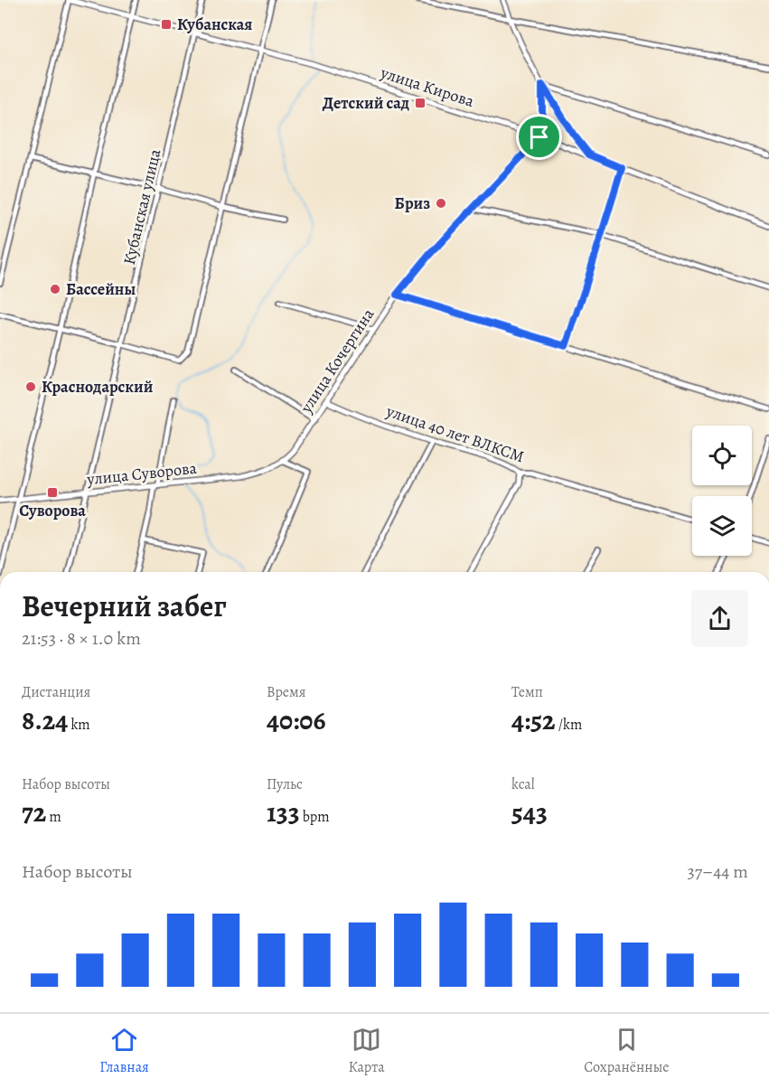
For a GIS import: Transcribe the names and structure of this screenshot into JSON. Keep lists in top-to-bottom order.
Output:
{
  "streets": {
    "street": [
      "улица Кирова",
      "Кубанская улица",
      "улица Кочергина",
      "улица 40 лет ВЛКСМ",
      "улица Суворова"
    ]
  },
  "crossings": [
    ["улица Кирова", "Кубанская улица"],
    ["улица Кирова", "улица Кочергина"],
    ["Кубанская улица", "улица Суворова"],
    ["улица Кочергина", "улица 40 лет ВЛКСМ"],
    ["улица Кочергина", "улица Суворова"]
  ],
  "places": {
    "transit": ["Кубанская", "Детский сад", "Суворова"],
    "other": ["Бриз", "Бассейны", "Краснодарский"]
  },
  "page": {
    "heading": ["Вечерний забег", "21:53 · 8 × 1.0 km"],
    "stats": [
      ["Дистанция", "8.24 km"],
      ["Время", "40:06"],
      ["Темп", "4:52 /km"],
      ["Набор высоты", "72 m"],
      ["Пульс", "133 bpm"],
      ["kcal", "543"]
    ],
    "chart": ["Набор высоты", "37–44 m"],
    "tabs": ["Главная", "Карта", "Сохранённые"]
  }
}
